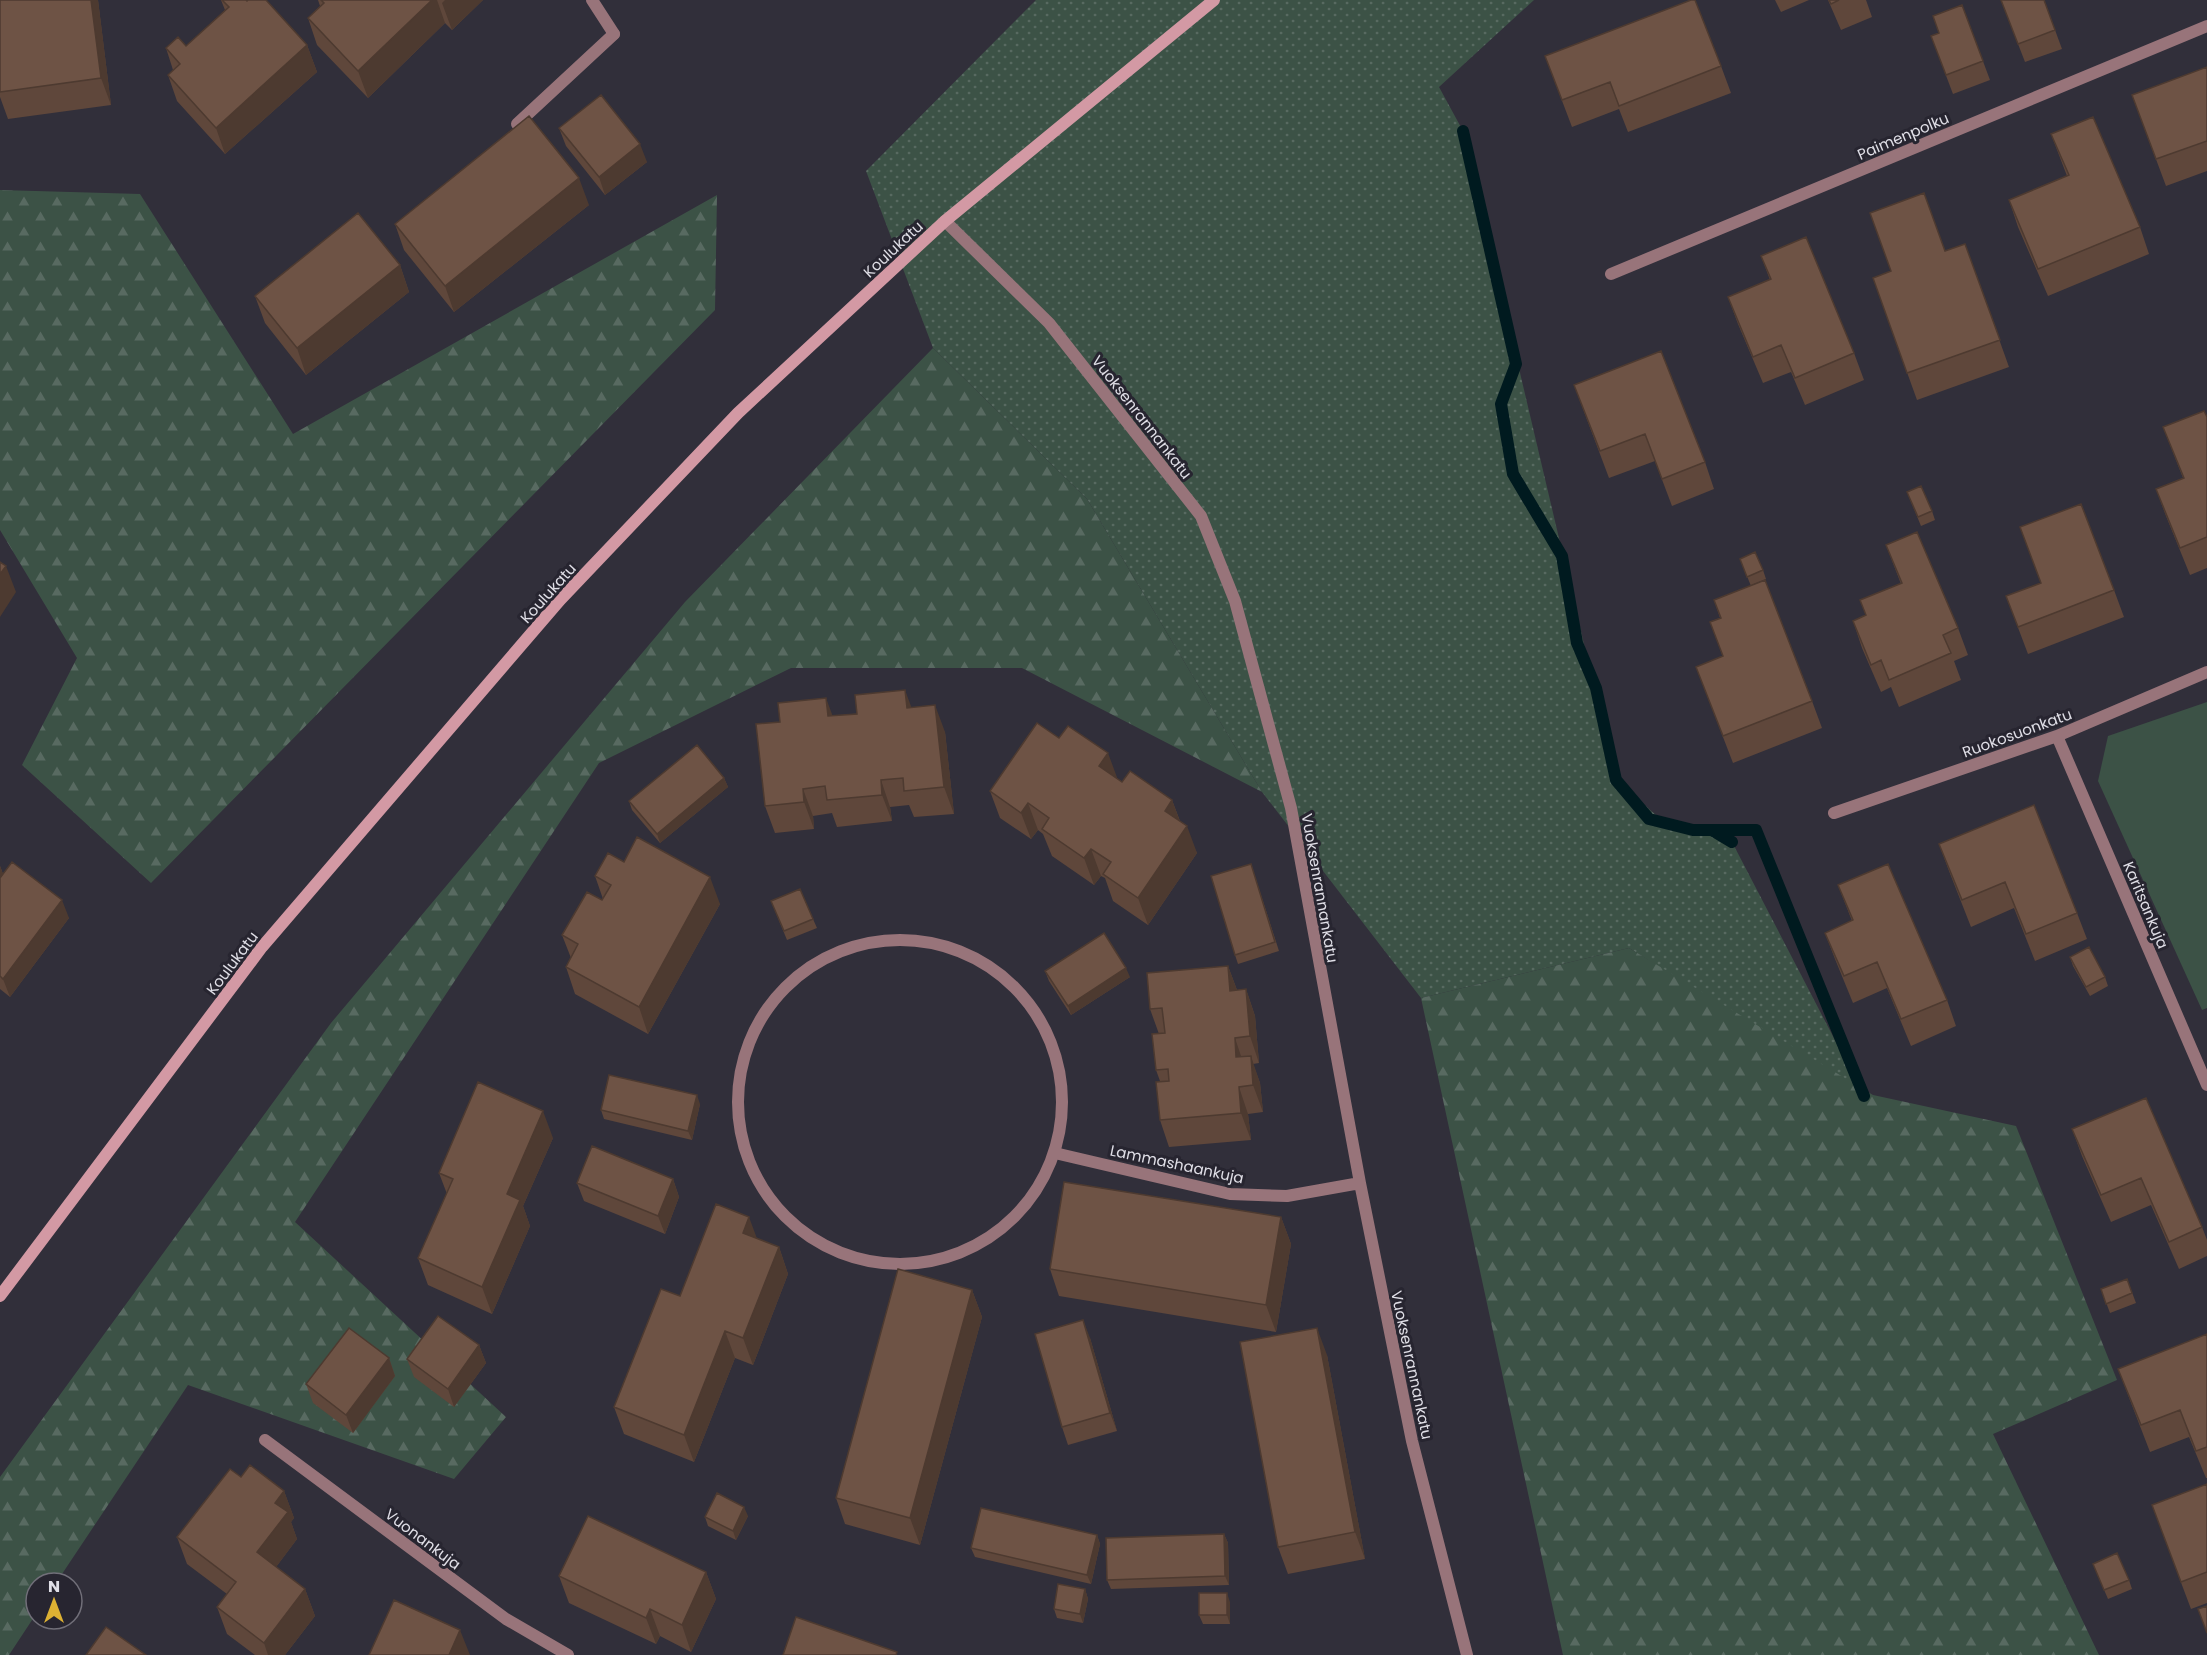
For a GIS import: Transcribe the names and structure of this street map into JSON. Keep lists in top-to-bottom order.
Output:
{
  "streets": {
    "street": [
      "Paimenpolku",
      "Koulukatu",
      "Vuoksenrannankatu",
      "Ruokosuonkatu",
      "Karitsankuja",
      "Lammashaankuja",
      "Vuonankuja"
    ]
  },
  "crossings": [
    ["Koulukatu", "Vuoksenrannankatu"],
    ["Vuoksenrannankatu", "Lammashaankuja"],
    ["Ruokosuonkatu", "Karitsankuja"]
  ],
  "north": "top"
}
